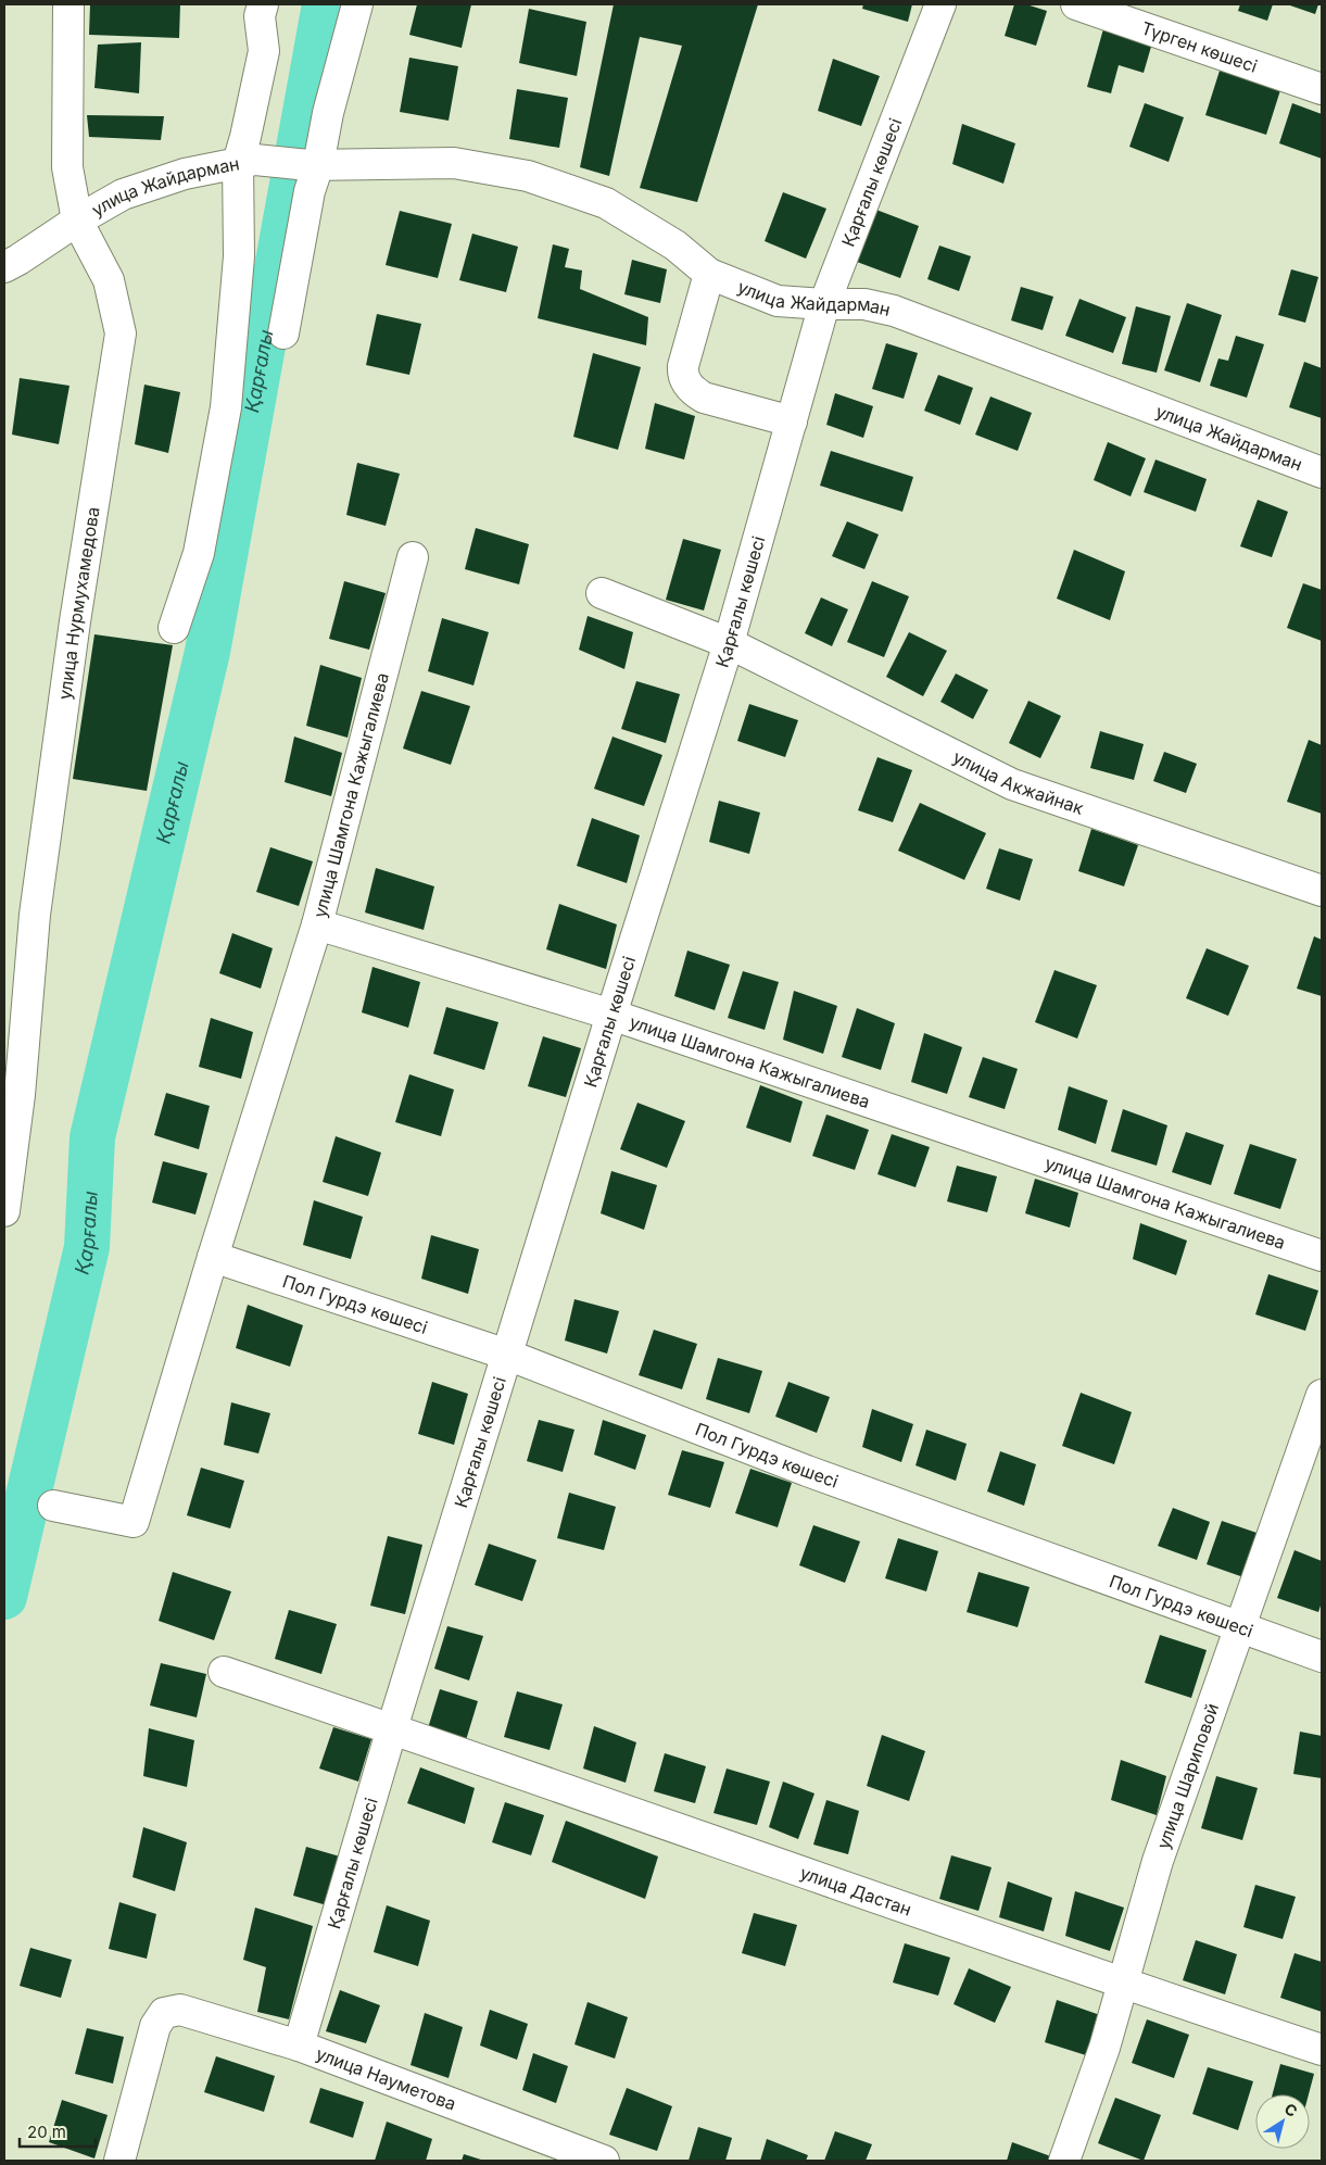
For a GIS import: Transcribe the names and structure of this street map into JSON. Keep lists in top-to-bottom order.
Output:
{
  "streets": {
    "street": [
      "Түрген көшесі",
      "Қарғалы көшесі",
      "улица Жайдарман",
      "улица Нурмухамедова",
      "улица Акжайнак",
      "улица Шамгона Кажыгалиева",
      "Пол Гурдэ көшесі",
      "улица Шариповой",
      "улица Дастан",
      "улица Науметова"
    ]
  },
  "crossings": [
    ["Қарғалы көшесі", "улица Жайдарман"],
    ["Қарғалы көшесі", "улица Акжайнак"],
    ["Қарғалы көшесі", "улица Шамгона Кажыгалиева"],
    ["Қарғалы көшесі", "Пол Гурдэ көшесі"],
    ["Қарғалы көшесі", "улица Дастан"],
    ["Қарғалы көшесі", "улица Науметова"],
    ["улица Жайдарман", "улица Нурмухамедова"],
    ["Пол Гурдэ көшесі", "улица Шариповой"],
    ["улица Шариповой", "улица Дастан"]
  ],
  "water": ["Қарғалы"],
  "scale_bar": "20 m",
  "north": "top right"
}
